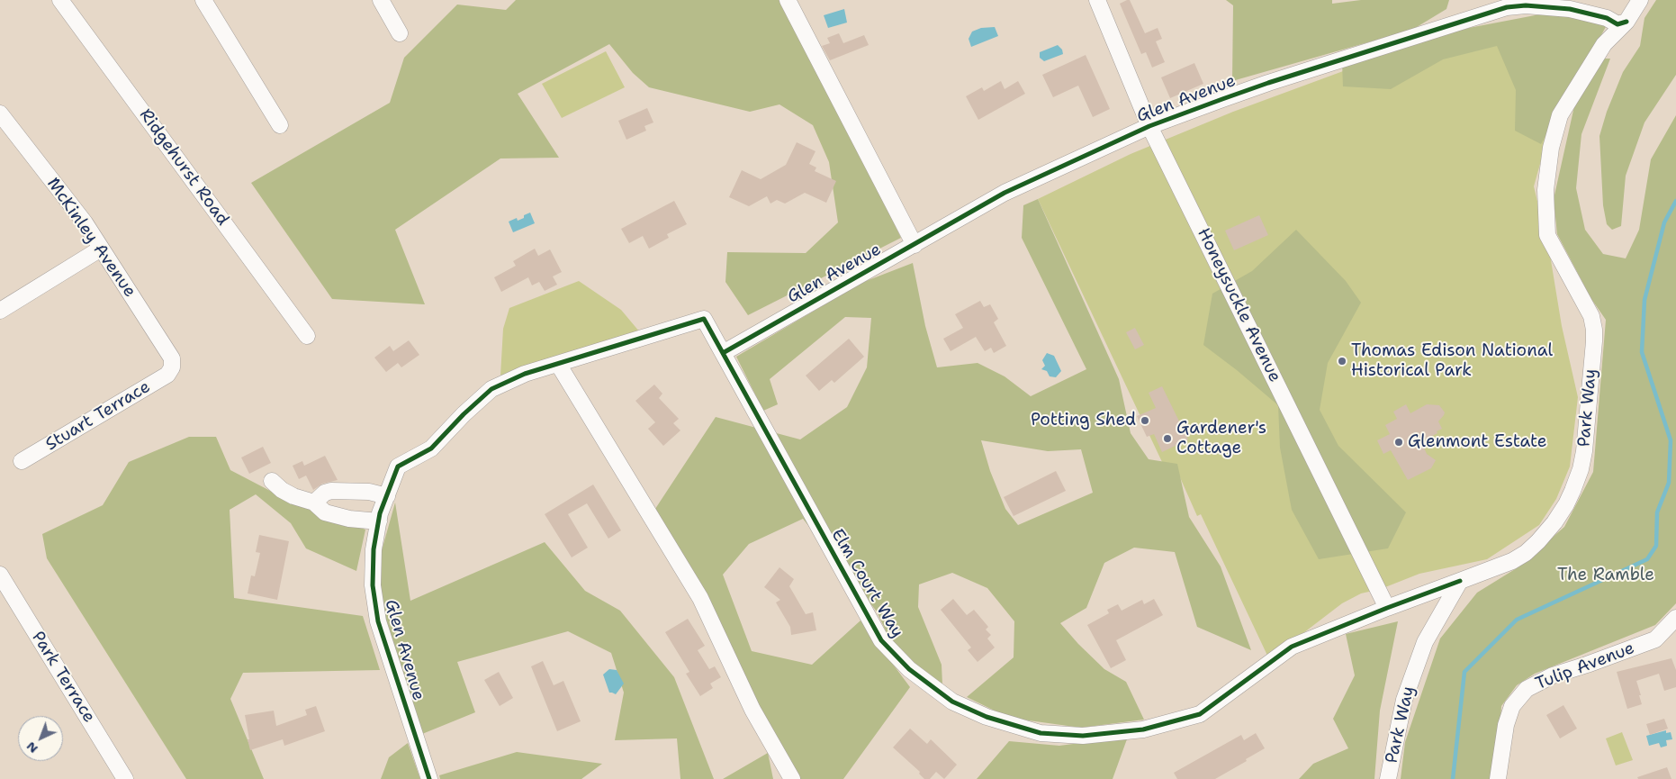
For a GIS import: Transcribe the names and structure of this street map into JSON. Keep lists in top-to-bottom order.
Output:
{
  "streets": {
    "street": [
      "Glen Avenue",
      "Ridgehurst Road",
      "McKinley Avenue",
      "Honeysuckle Avenue",
      "Park Way",
      "Stuart Terrace",
      "Elm Court Way",
      "Tulip Avenue",
      "Park Terrace"
    ]
  },
  "crossings": [
    ["Glen Avenue", "Honeysuckle Avenue"],
    ["Glen Avenue", "Park Way"],
    ["Glen Avenue", "Elm Court Way"],
    ["McKinley Avenue", "Stuart Terrace"],
    ["Honeysuckle Avenue", "Elm Court Way"],
    ["Park Way", "Elm Court Way"]
  ],
  "parks": ["The Ramble"],
  "places": [
    "Thomas Edison National Historical Park",
    "Potting Shed",
    "Gardener's Cottage",
    "Glenmont Estate"
  ],
  "north": "bottom left"
}
